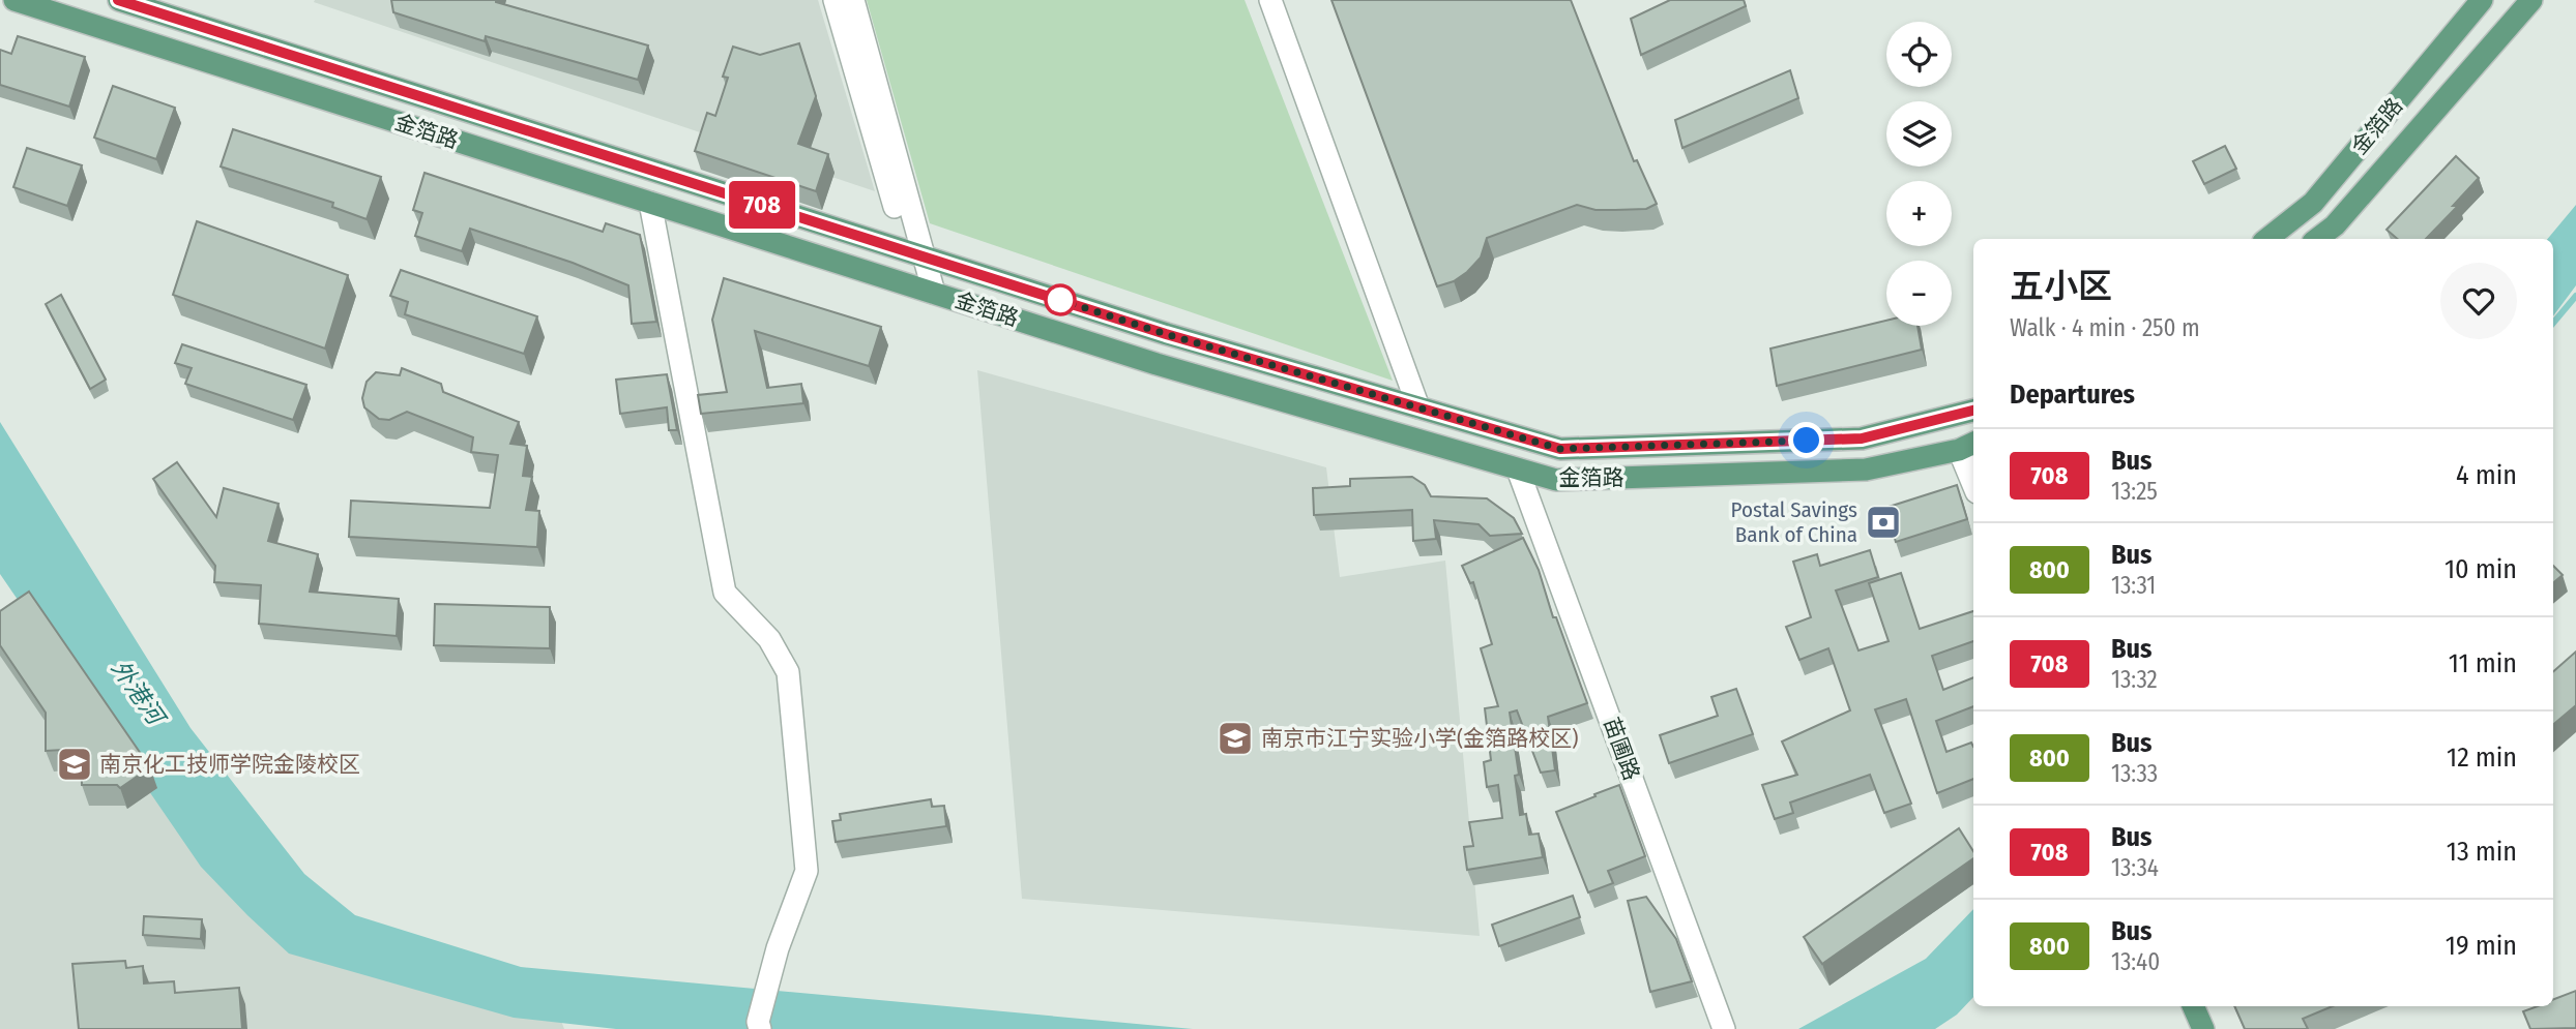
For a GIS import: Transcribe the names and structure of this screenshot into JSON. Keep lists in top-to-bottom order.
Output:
{
  "streets": {
    "main road": ["金箔路"],
    "street": ["苗圃路"]
  },
  "crossings": [
    ["金箔路", "苗圃路"]
  ],
  "water": ["外港河"],
  "places": {
    "bank": ["Postal Savings Bank of China"],
    "school or university": ["南京市江宁实验小学(金箔路校区)", "南京化工技师学院金陵校区"]
  },
  "lines": ["bus line 708"],
  "page": {
    "on_map": "708",
    "map_buttons": ["+", "−"],
    "heading": [
      ["五小区", "Walk · 4 min · 250 m"],
      "Departures"
    ],
    "list": [
      {
        "mark": "708",
        "name": "Bus",
        "note": "13:25",
        "value": "4 min"
      },
      {
        "mark": "800",
        "name": "Bus",
        "note": "13:31",
        "value": "10 min"
      },
      {
        "mark": "708",
        "name": "Bus",
        "note": "13:32",
        "value": "11 min"
      },
      {
        "mark": "800",
        "name": "Bus",
        "note": "13:33",
        "value": "12 min"
      },
      {
        "mark": "708",
        "name": "Bus",
        "note": "13:34",
        "value": "13 min"
      },
      {
        "mark": "800",
        "name": "Bus",
        "note": "13:40",
        "value": "19 min"
      }
    ]
  }
}
